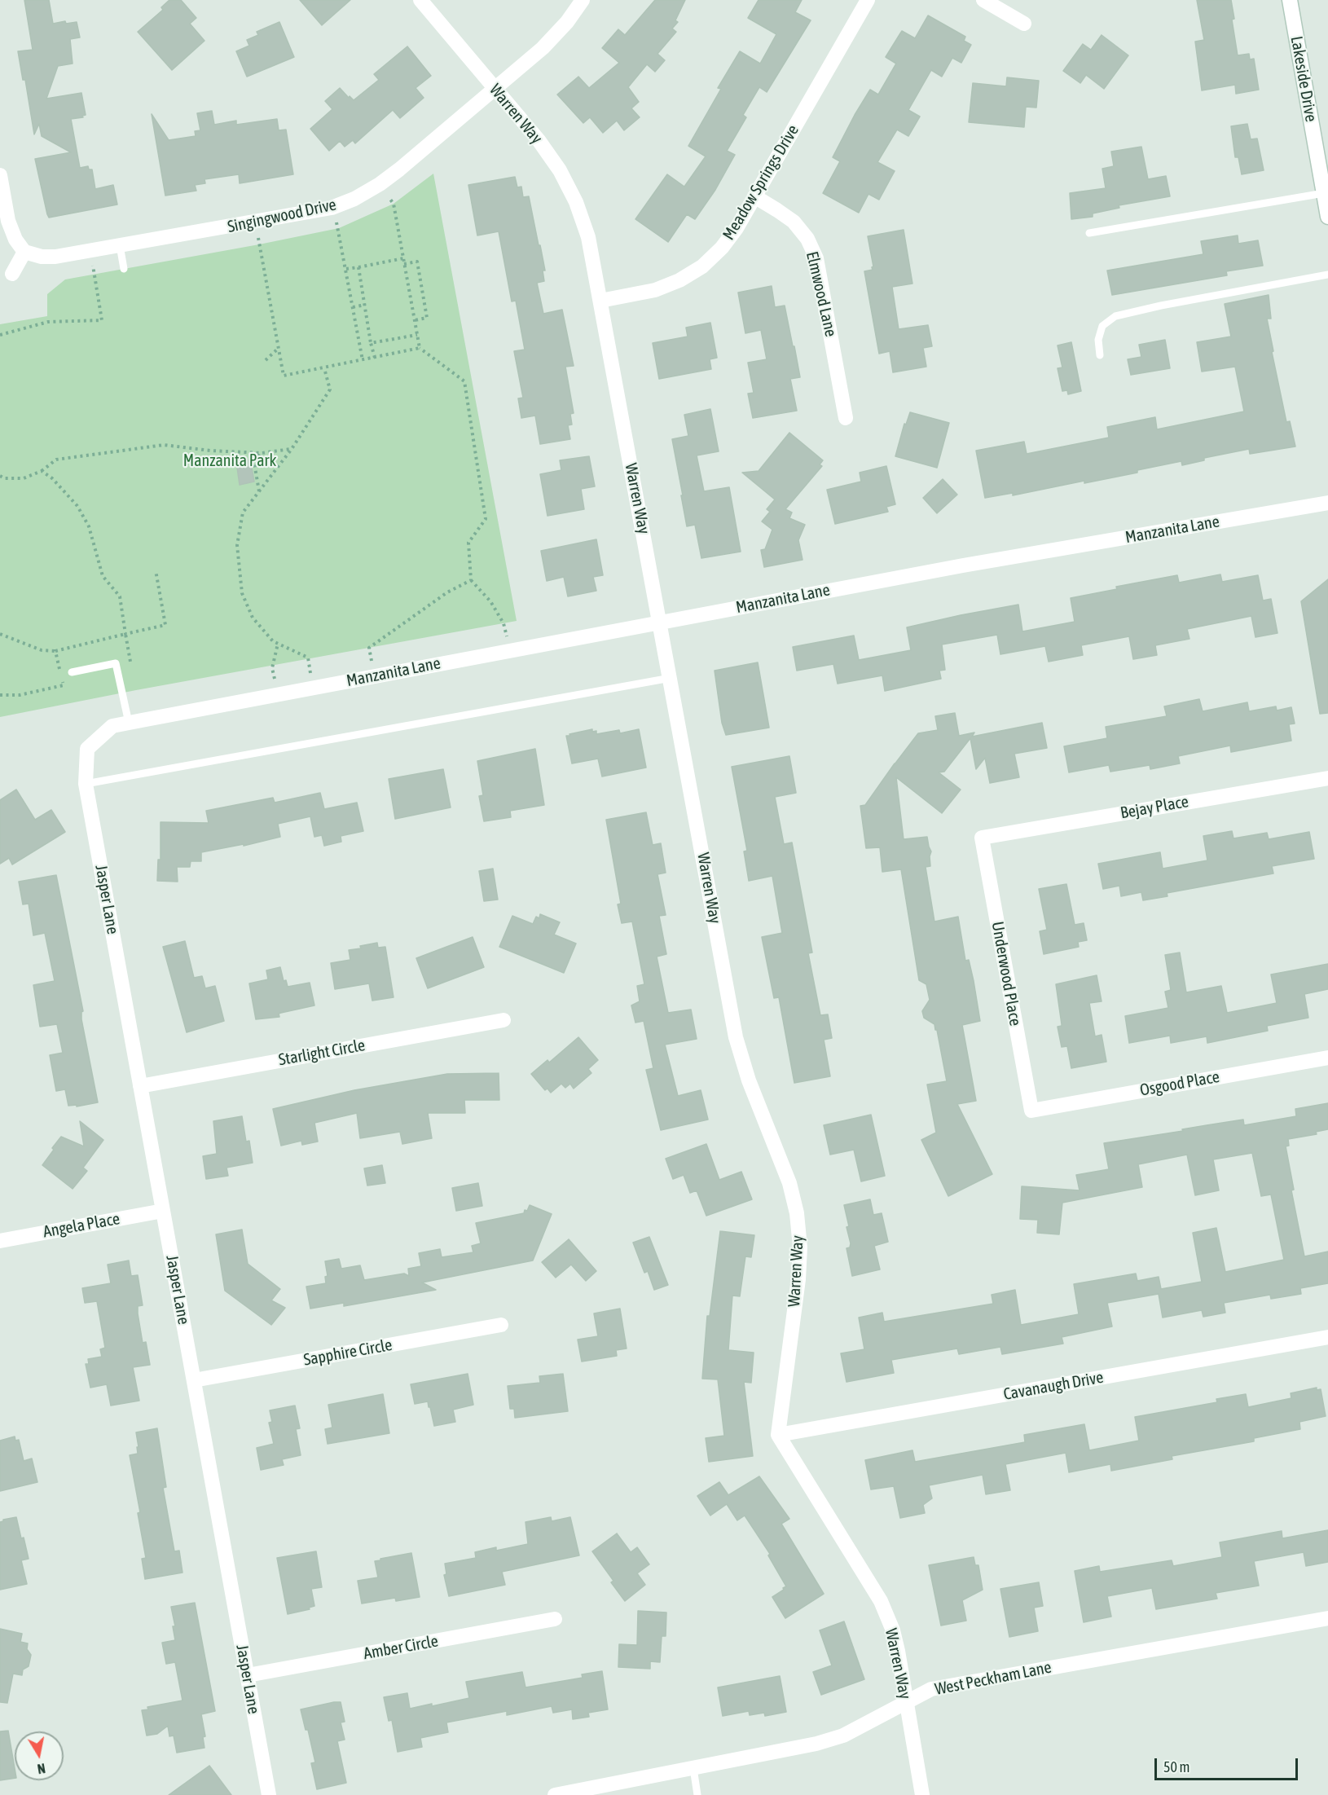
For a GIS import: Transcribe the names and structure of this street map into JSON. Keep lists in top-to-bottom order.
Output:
{
  "streets": {
    "street": [
      "Lakeside Drive",
      "Warren Way",
      "Meadow Springs Drive",
      "Singingwood Drive",
      "Elmwood Lane",
      "Manzanita Lane",
      "Bejay Place",
      "Jasper Lane",
      "Underwood Place",
      "Starlight Circle",
      "Osgood Place",
      "Angela Place",
      "Sapphire Circle",
      "Cavanaugh Drive",
      "Amber Circle",
      "West Peckham Lane"
    ]
  },
  "crossings": [
    ["Warren Way", "Meadow Springs Drive"],
    ["Warren Way", "Singingwood Drive"],
    ["Warren Way", "Manzanita Lane"],
    ["Warren Way", "Cavanaugh Drive"],
    ["Warren Way", "West Peckham Lane"],
    ["Meadow Springs Drive", "Elmwood Lane"],
    ["Manzanita Lane", "Jasper Lane"],
    ["Bejay Place", "Underwood Place"],
    ["Jasper Lane", "Starlight Circle"],
    ["Jasper Lane", "Angela Place"],
    ["Jasper Lane", "Sapphire Circle"],
    ["Jasper Lane", "Amber Circle"],
    ["Underwood Place", "Osgood Place"]
  ],
  "parks": ["Manzanita Park"],
  "scale_bar": "50 m",
  "north": "bottom"
}
